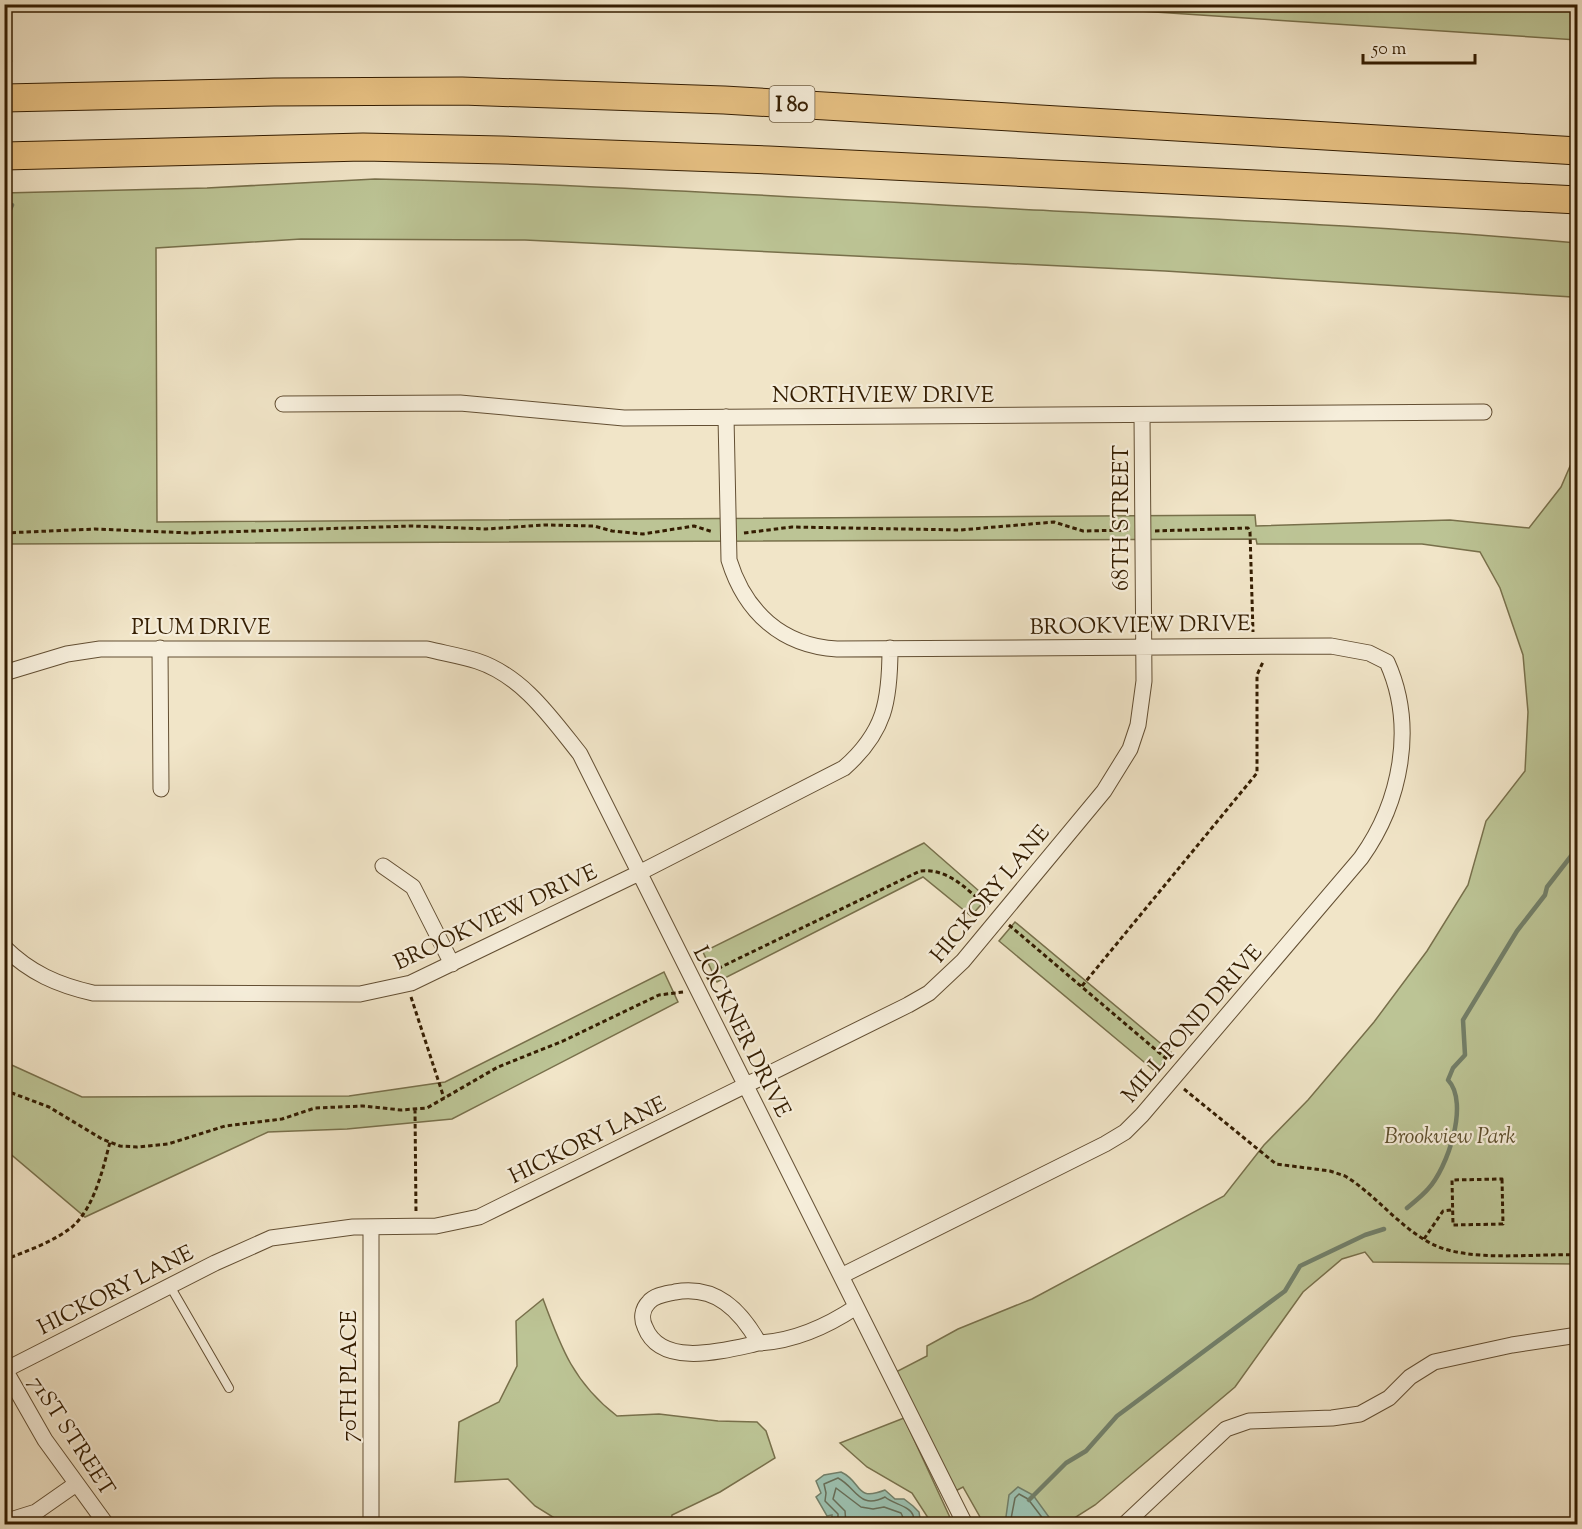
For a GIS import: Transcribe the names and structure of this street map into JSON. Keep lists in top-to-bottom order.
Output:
{
  "streets": {
    "highway": ["I 80"],
    "street": [
      "NORTHVIEW DRIVE",
      "68TH STREET",
      "BROOKVIEW DRIVE",
      "PLUM DRIVE",
      "HICKORY LANE",
      "MILL POND DRIVE",
      "LOCKNER DRIVE",
      "70TH PLACE",
      "71ST STREET"
    ]
  },
  "crossings": [
    ["NORTHVIEW DRIVE", "68TH STREET"],
    ["NORTHVIEW DRIVE", "BROOKVIEW DRIVE"],
    ["68TH STREET", "BROOKVIEW DRIVE"],
    ["68TH STREET", "HICKORY LANE"],
    ["BROOKVIEW DRIVE", "MILL POND DRIVE"],
    ["BROOKVIEW DRIVE", "LOCKNER DRIVE"],
    ["PLUM DRIVE", "LOCKNER DRIVE"],
    ["HICKORY LANE", "LOCKNER DRIVE"],
    ["HICKORY LANE", "70TH PLACE"],
    ["HICKORY LANE", "71ST STREET"],
    ["MILL POND DRIVE", "LOCKNER DRIVE"]
  ],
  "parks": ["Brookview Park"],
  "scale_bar": "50 m"
}
